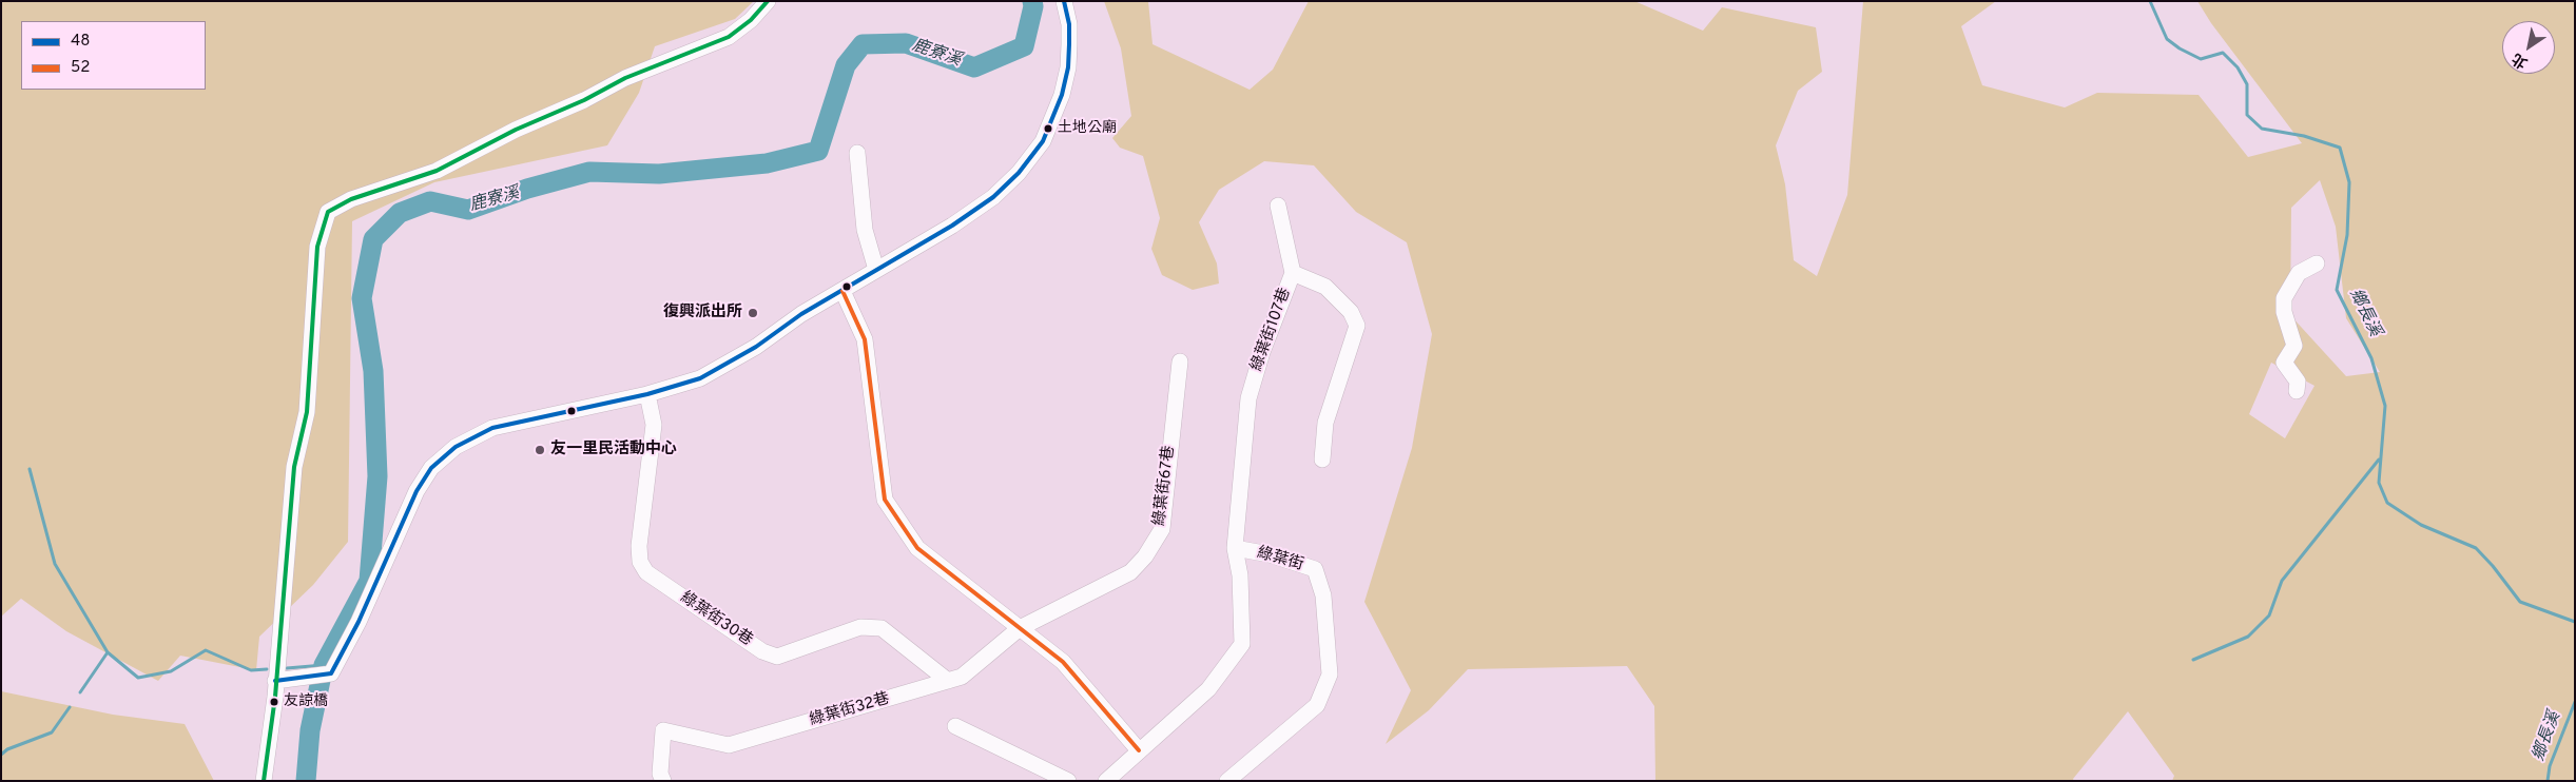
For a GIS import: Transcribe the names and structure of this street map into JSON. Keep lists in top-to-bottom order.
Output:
{
  "streets": {
    "street": [
      "綠葉街107巷",
      "綠葉街67巷",
      "綠葉街",
      "綠葉街30巷",
      "綠葉街32巷"
    ]
  },
  "crossings": [
    ["綠葉街107巷", "綠葉街"],
    ["綠葉街67巷", "綠葉街32巷"],
    ["綠葉街30巷", "綠葉街32巷"]
  ],
  "water": ["鹿寮溪", "鄉長溪"],
  "places": [
    "土地公廟",
    "復興派出所",
    "友一里民活動中心",
    "友諒橋"
  ],
  "lines": ["transit line 48", "transit line 52"],
  "legend": ["48", "52"],
  "north": "bottom left"
}
